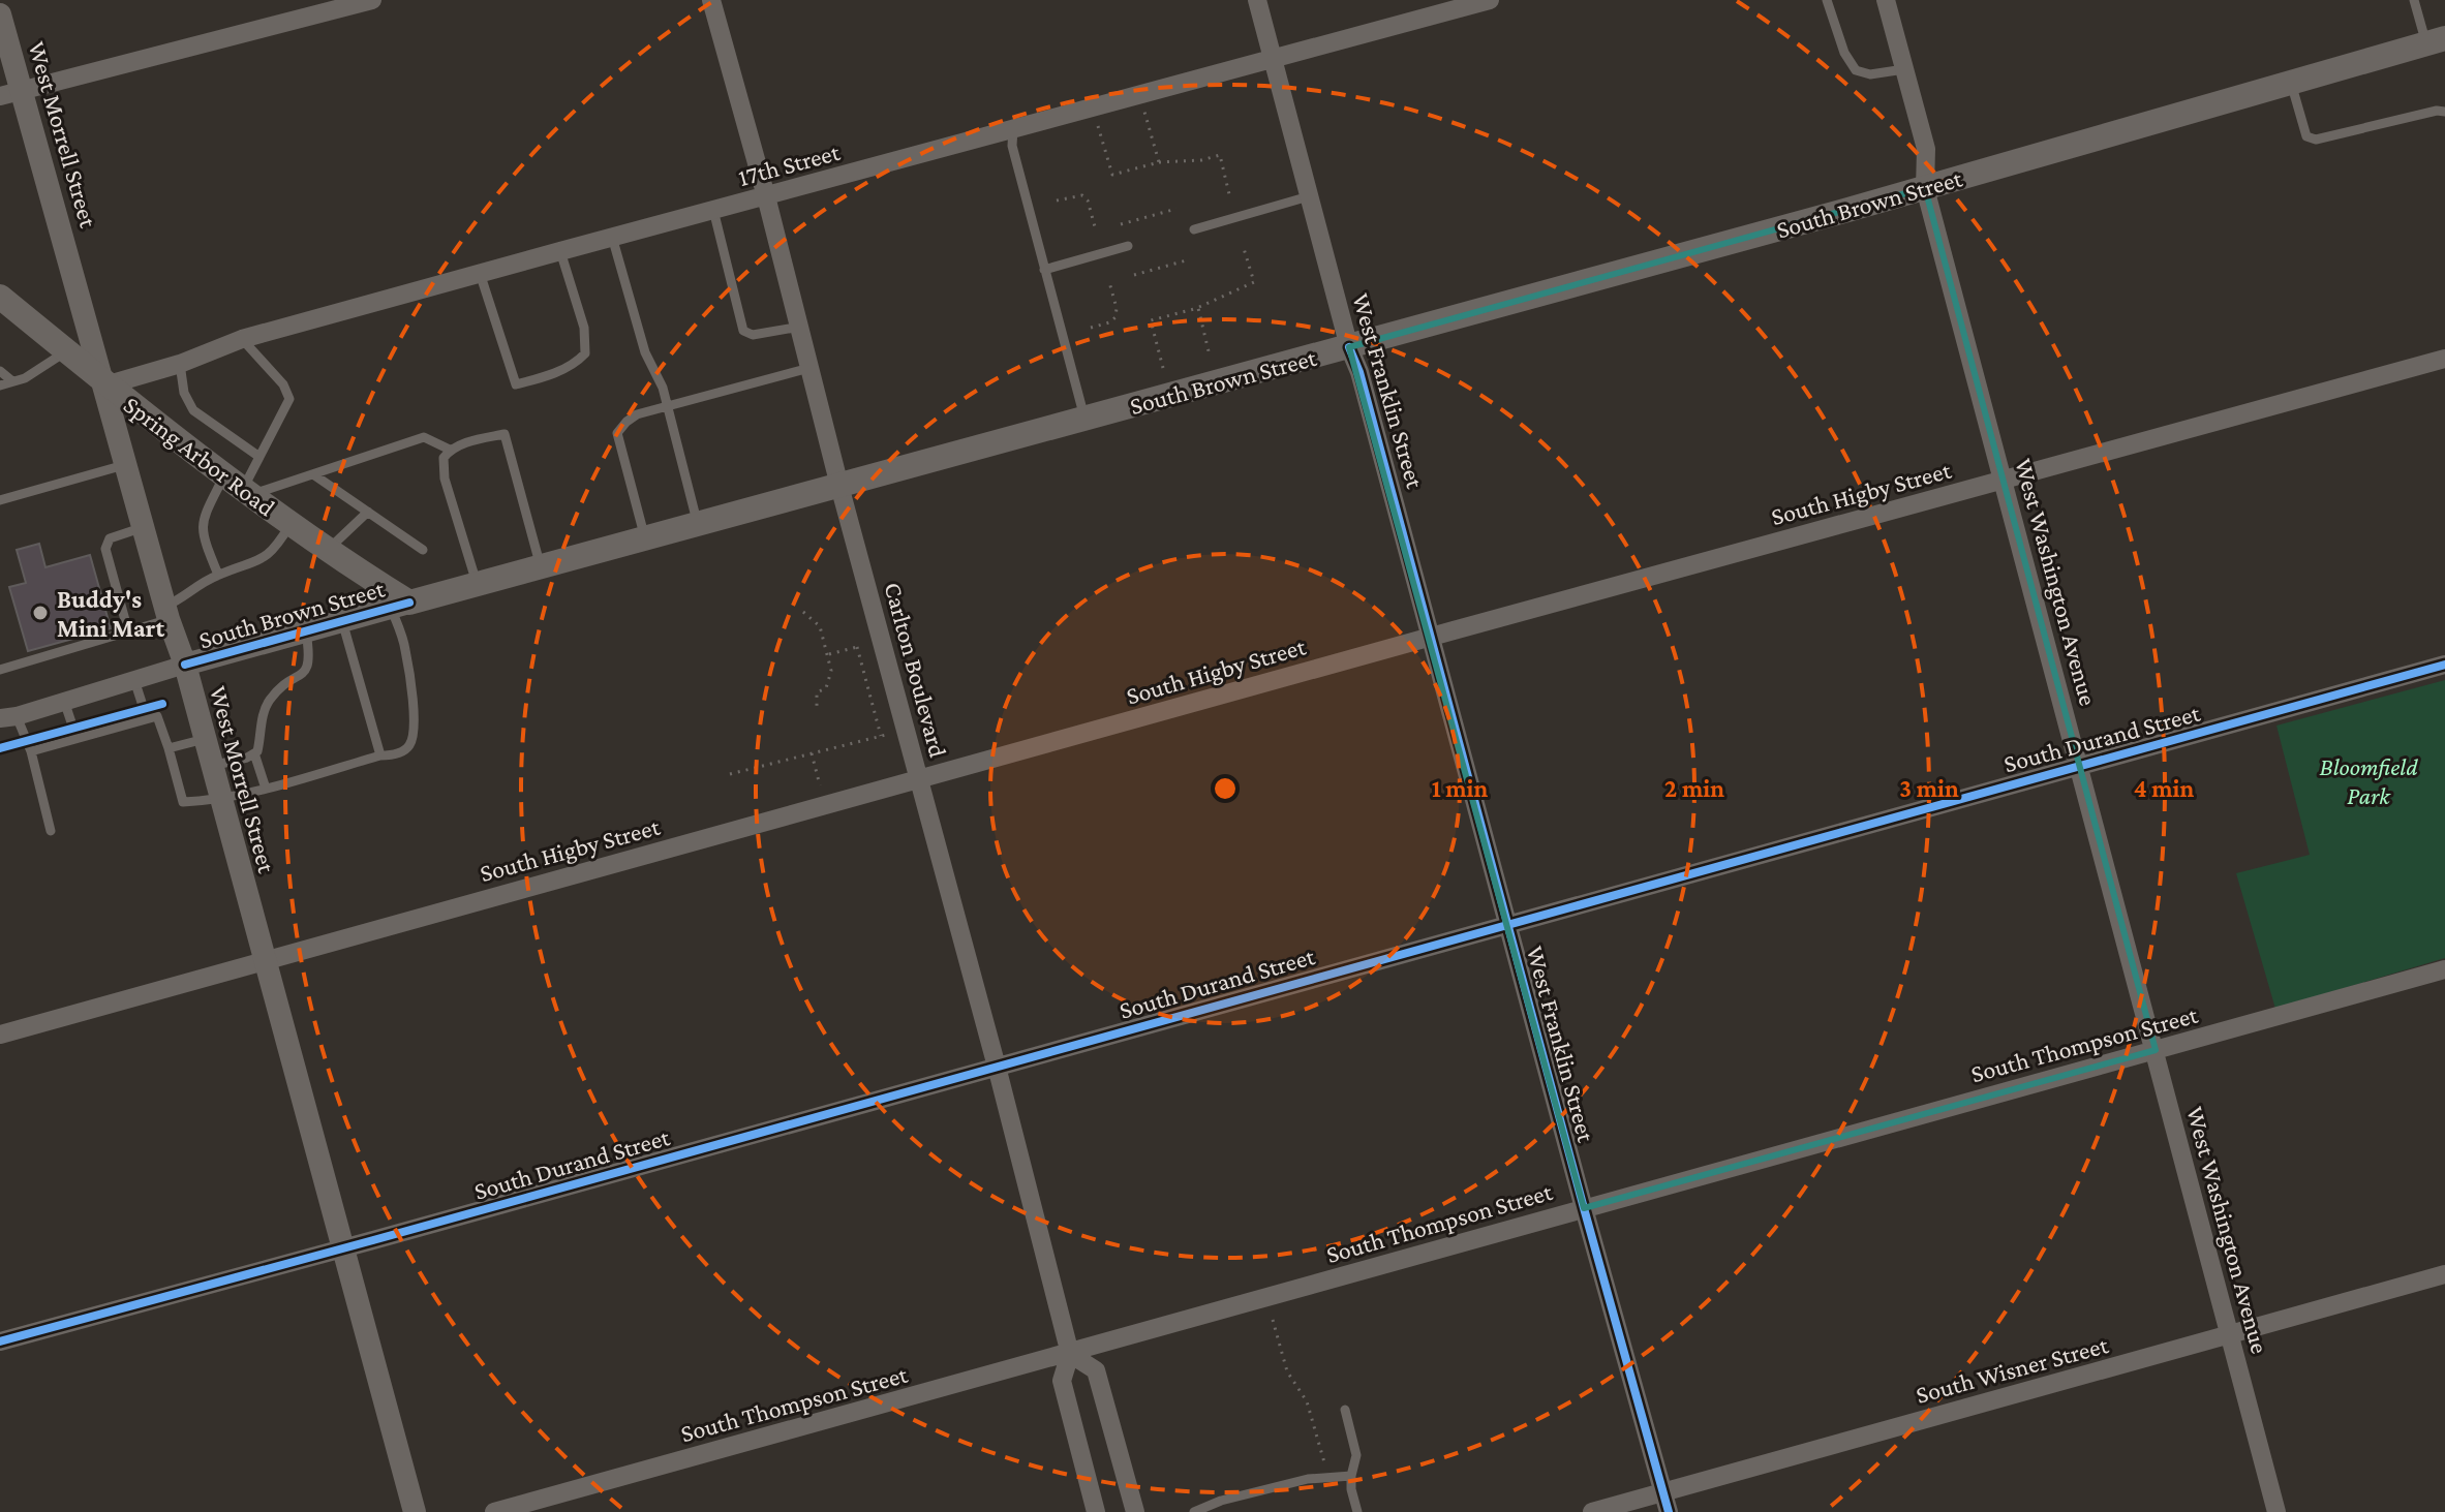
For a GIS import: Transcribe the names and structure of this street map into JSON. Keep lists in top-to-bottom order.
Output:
{
  "streets": {
    "main road": ["South Brown Street", "Spring Arbor Road"],
    "street": [
      "West Morrell Street",
      "17th Street",
      "West Franklin Street",
      "South Higby Street",
      "West Washington Avenue",
      "Carlton Boulevard",
      "South Durand Street",
      "South Thompson Street",
      "South Wisner Street"
    ]
  },
  "crossings": [
    ["West Morrell Street", "17th Street"],
    ["West Morrell Street", "South Brown Street"],
    ["West Morrell Street", "Spring Arbor Road"],
    ["West Morrell Street", "South Higby Street"],
    ["West Morrell Street", "South Durand Street"],
    ["17th Street", "West Franklin Street"],
    ["17th Street", "Spring Arbor Road"],
    ["17th Street", "Carlton Boulevard"],
    ["South Brown Street", "West Franklin Street"],
    ["South Brown Street", "Spring Arbor Road"],
    ["South Brown Street", "West Washington Avenue"],
    ["South Brown Street", "Carlton Boulevard"],
    ["West Franklin Street", "South Higby Street"],
    ["West Franklin Street", "South Durand Street"],
    ["West Franklin Street", "South Thompson Street"],
    ["West Franklin Street", "South Wisner Street"],
    ["South Higby Street", "West Washington Avenue"],
    ["South Higby Street", "Carlton Boulevard"],
    ["West Washington Avenue", "South Durand Street"],
    ["West Washington Avenue", "South Thompson Street"],
    ["West Washington Avenue", "South Wisner Street"],
    ["Carlton Boulevard", "South Durand Street"],
    ["Carlton Boulevard", "South Thompson Street"]
  ],
  "parks": ["Bloomfield Park"],
  "places": ["Buddy's Mini Mart"],
  "rings": [
    "1 min",
    "2 min",
    "3 min",
    "4 min"
  ]
}
